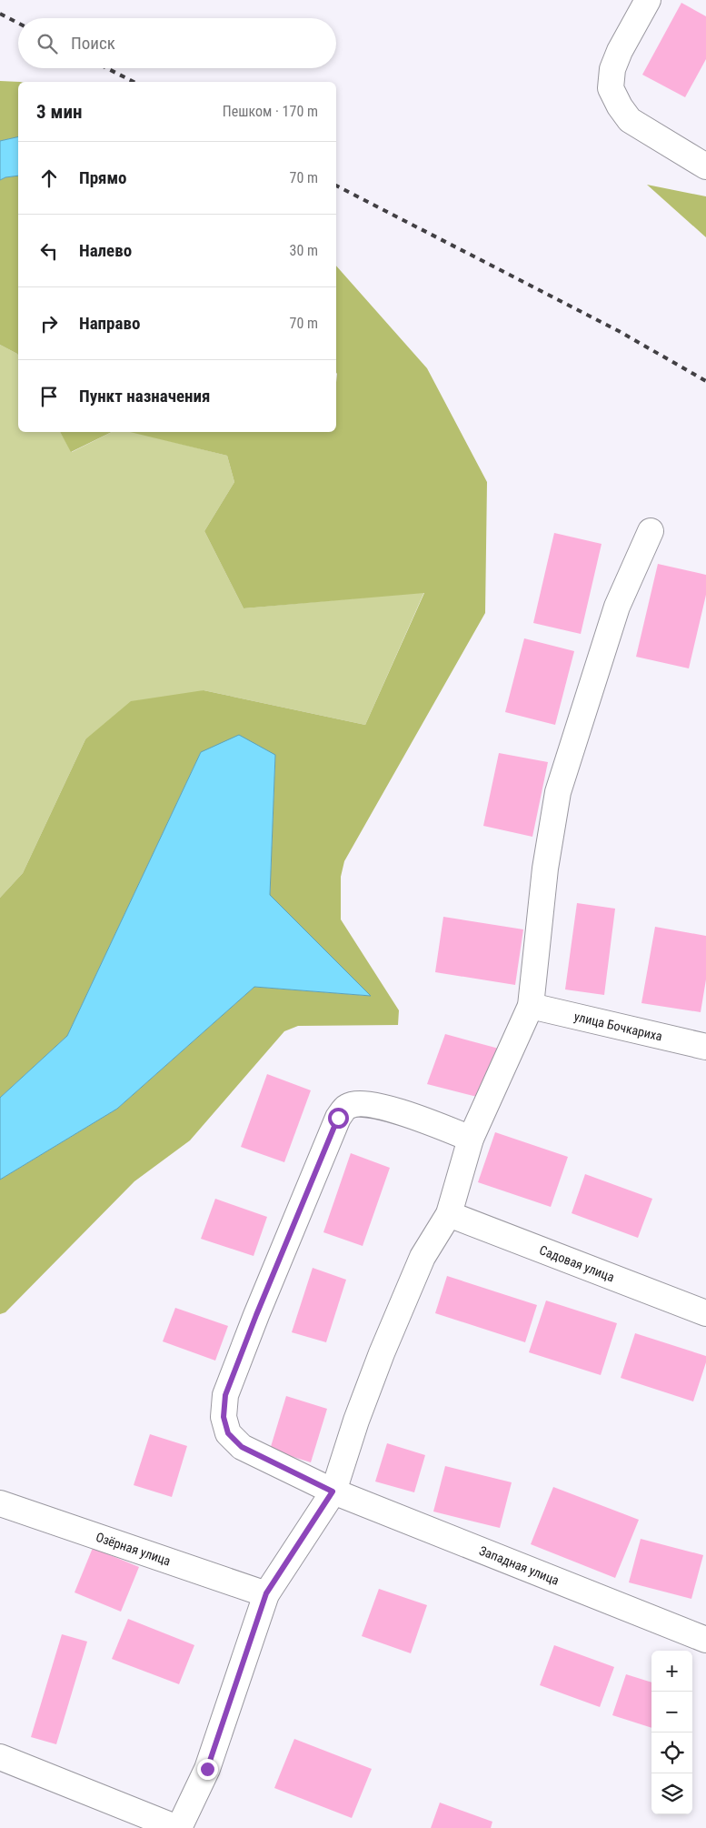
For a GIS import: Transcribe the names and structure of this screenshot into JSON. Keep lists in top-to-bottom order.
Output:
{
  "streets": {
    "street": [
      "улица Бочкариха",
      "Садовая улица",
      "Озёрная улица",
      "Западная улица"
    ]
  },
  "page": {
    "search": "Поиск",
    "heading": ["3 мин", "Пешком · 170 m"],
    "list": [
      ["Прямо", "70 m"],
      ["Налево", "30 m"],
      ["Направо", "70 m"],
      "Пункт назначения"
    ],
    "map_buttons": ["+", "−"]
  }
}
